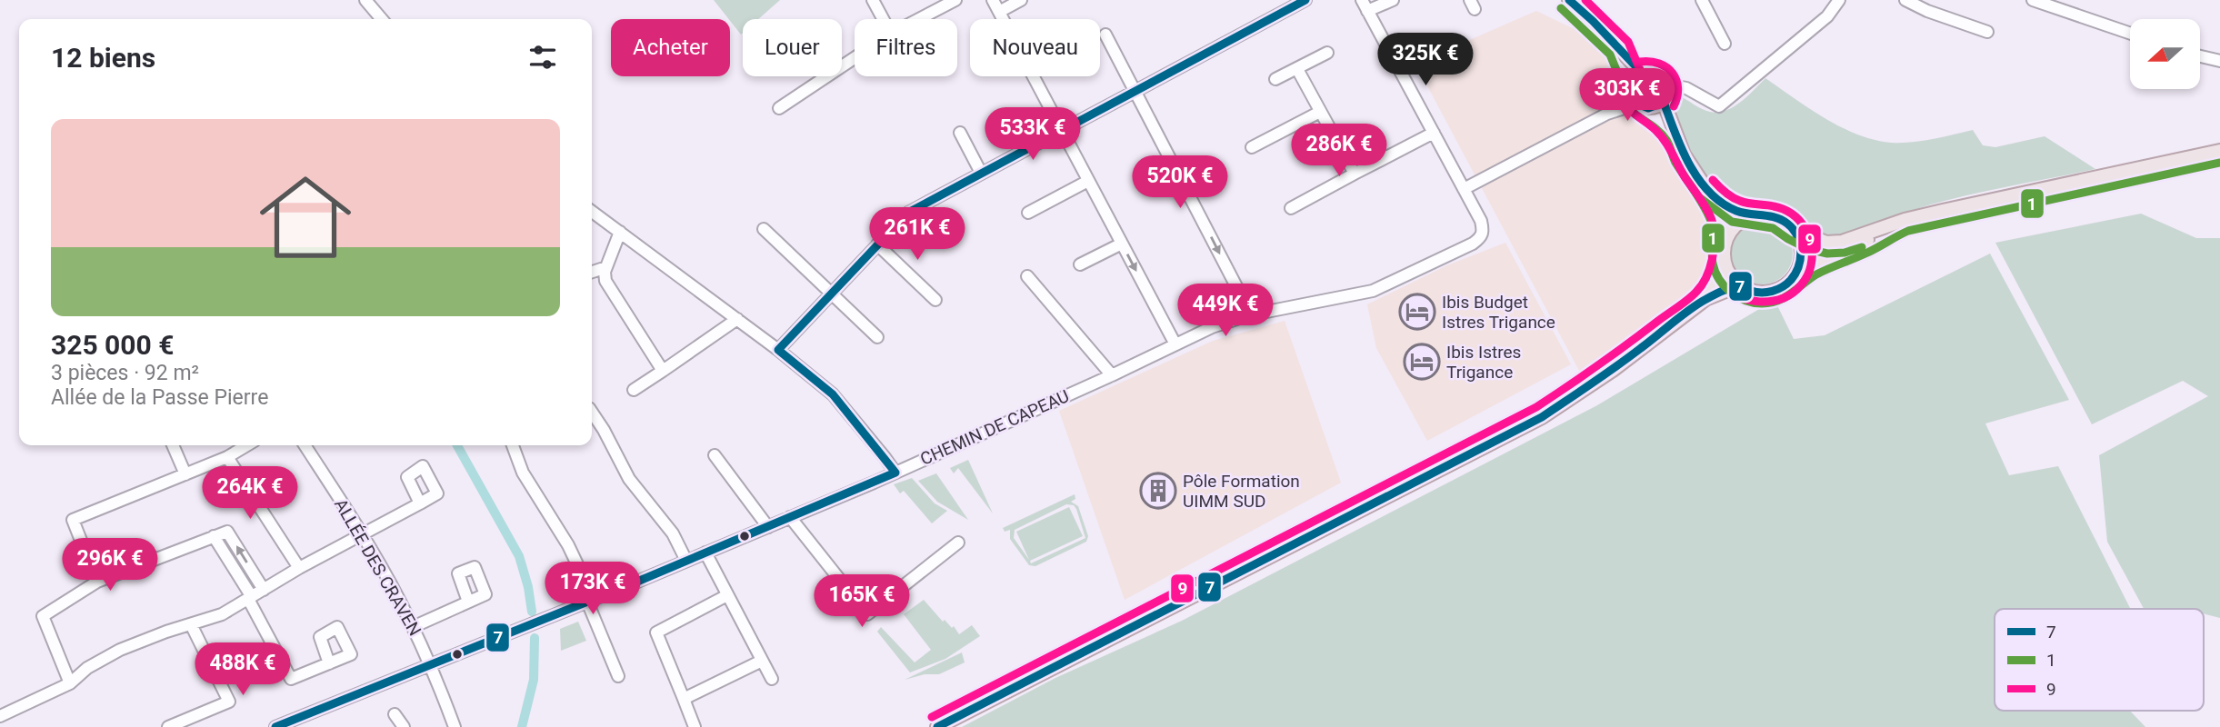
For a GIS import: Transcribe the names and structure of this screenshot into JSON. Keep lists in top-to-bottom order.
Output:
{
  "streets": {
    "street": ["CHEMIN DE CAPEAU", "ALLÉE DES CRAVEN"]
  },
  "crossings": [
    ["CHEMIN DE CAPEAU", "ALLÉE DES CRAVEN"]
  ],
  "places": {
    "hotel": ["Ibis Budget Istres Trigance", "Ibis Istres Trigance"],
    "building": ["Pôle Formation UIMM SUD"]
  },
  "lines": ["transit line 7", "transit line 9", "transit line 1"],
  "legend": ["7", "1", "9"],
  "north": "left",
  "page": {
    "chip": [
      "Acheter",
      "Louer",
      "Filtres",
      "Nouveau"
    ],
    "heading": "12 biens",
    "price": [
      "325K €",
      "303K €",
      "533K €",
      "286K €",
      "520K €",
      "261K €",
      "449K €",
      "264K €",
      "296K €",
      "173K €",
      "165K €",
      "488K €"
    ],
    "list": [
      {
        "name": "325 000 €",
        "note": "3 pièces · 92 m² · Allée de la Passe Pierre"
      }
    ]
  }
}
